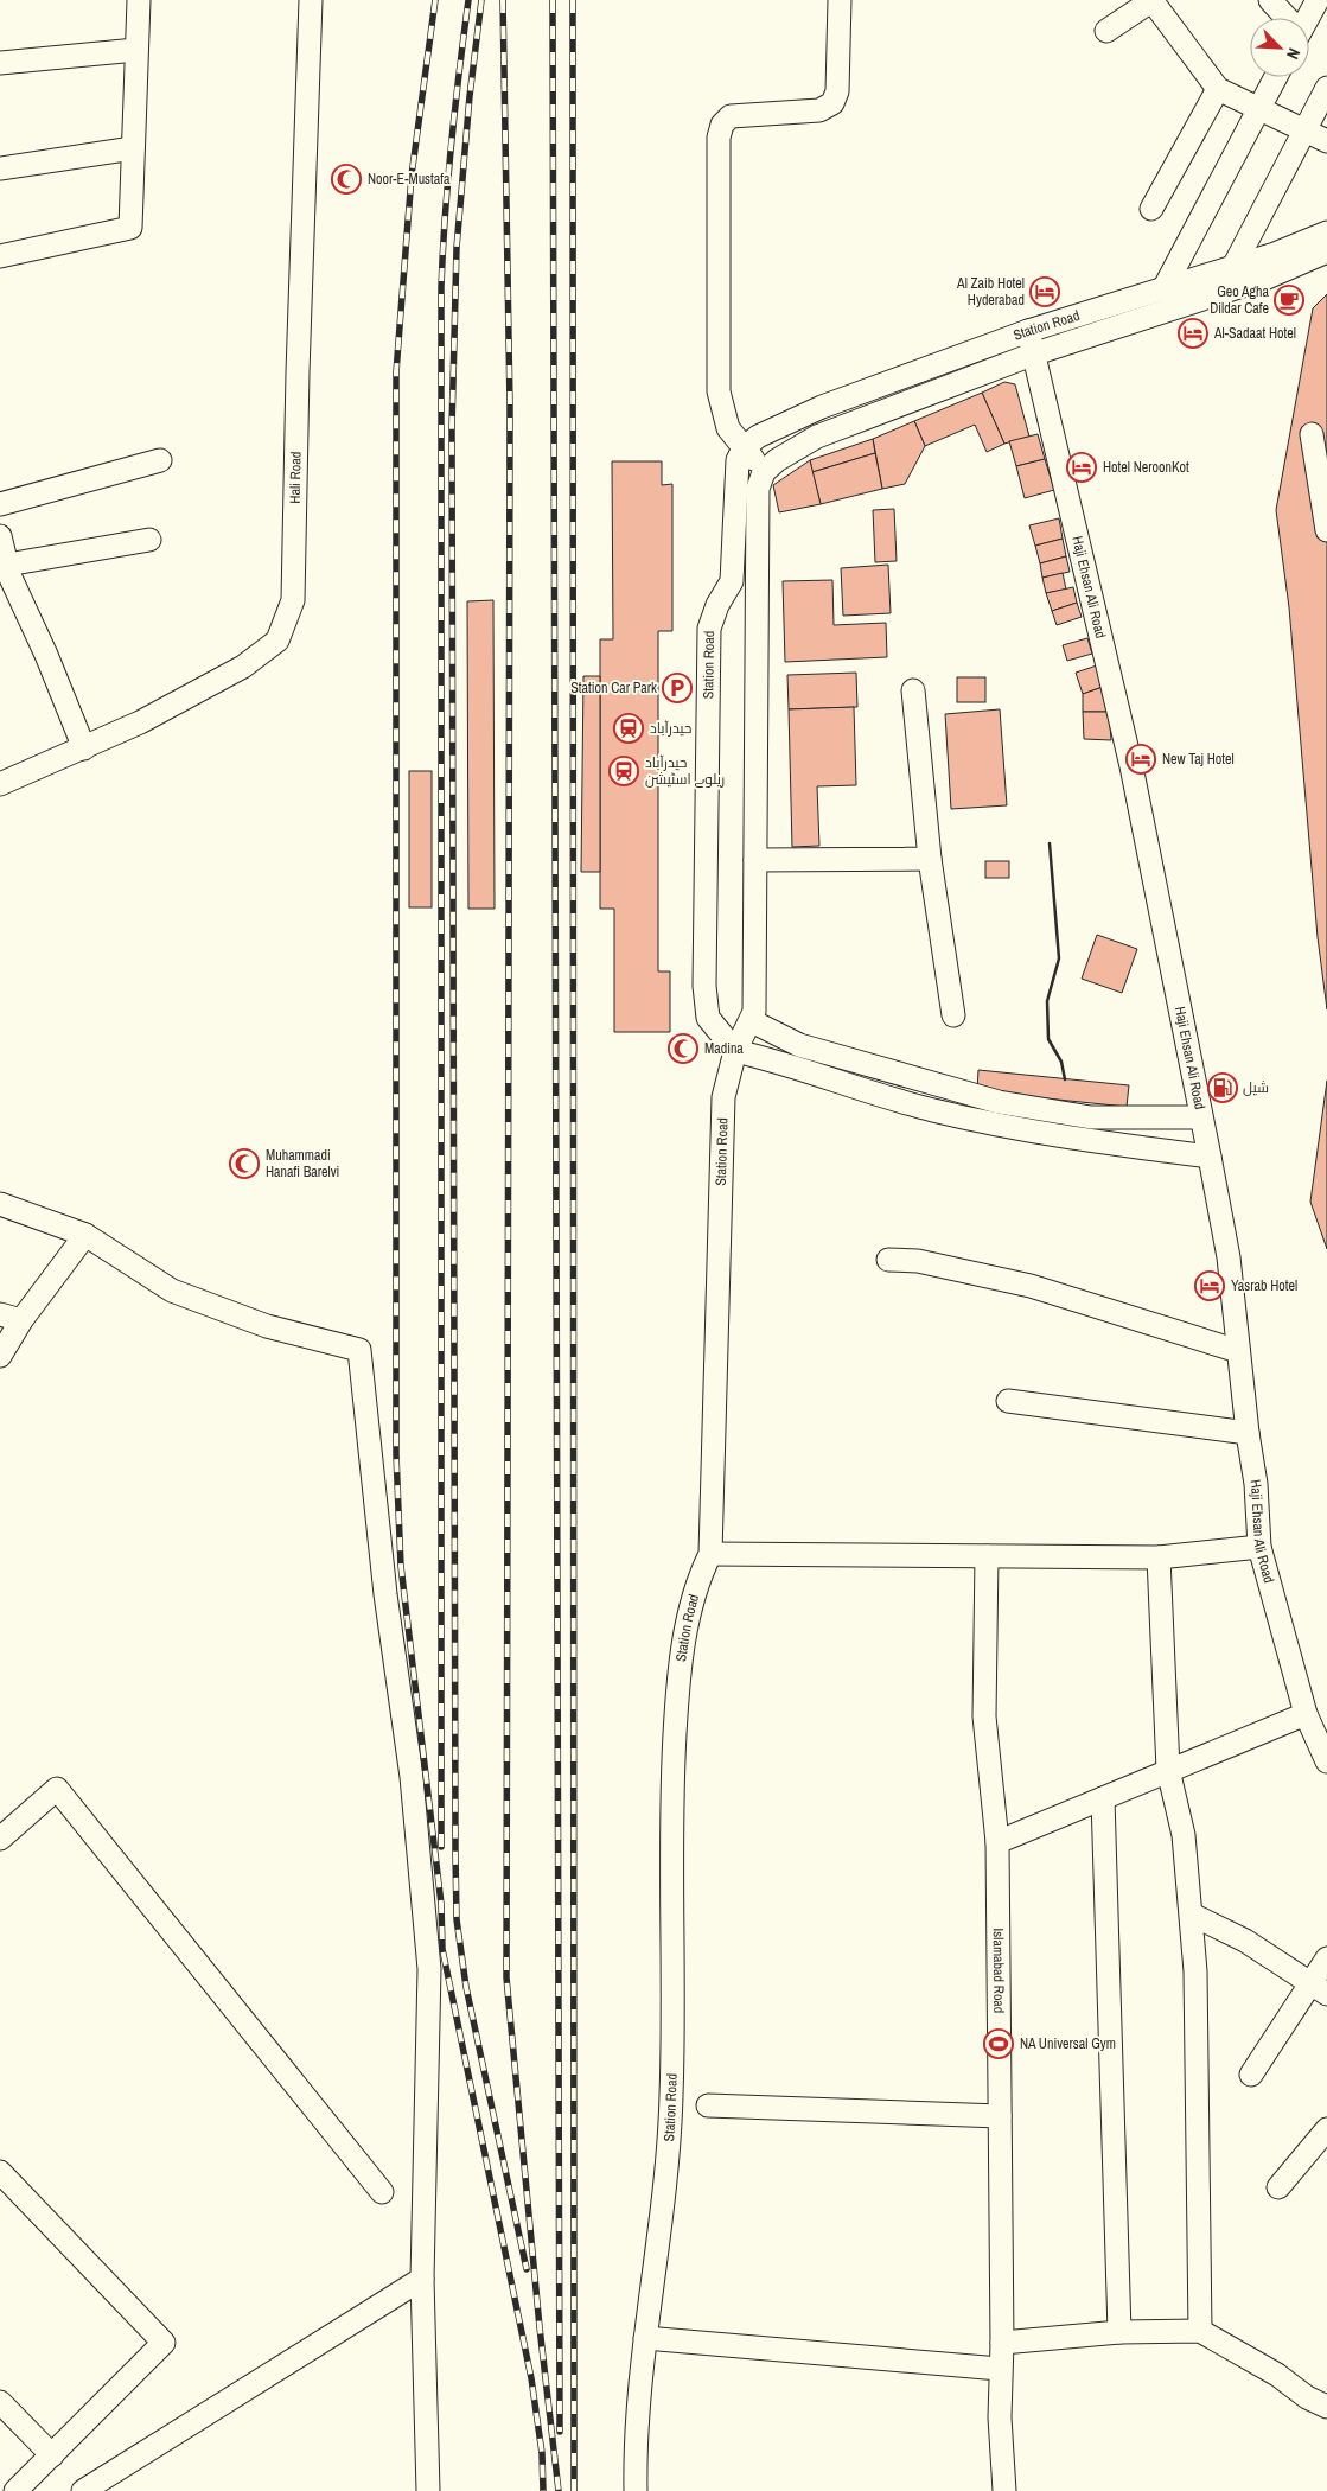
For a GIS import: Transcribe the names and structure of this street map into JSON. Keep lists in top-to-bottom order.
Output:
{
  "streets": {
    "street": [
      "Station Road",
      "Hali Road",
      "Haji Ehsan Ali Road",
      "Islamabad Road"
    ]
  },
  "crossings": [
    ["Station Road", "Haji Ehsan Ali Road"]
  ],
  "places": {
    "mosque": ["Noor-E-Mustafa", "Madina", "Muhammadi Hanafi Barelvi"],
    "hotel": [
      "Al Zaib Hotel Hyderabad",
      "Al-Sadaat Hotel",
      "Hotel NeroonKot",
      "New Taj Hotel",
      "Yasrab Hotel"
    ],
    "cafe": ["Geo Agha Dildar Cafe"],
    "parking": ["Station Car Park"],
    "station": ["حیدرآباد", "حیدرآباد ریلوے اسٹیشن"],
    "fuel station": ["شیل"],
    "sports": ["NA Universal Gym"]
  },
  "north": "bottom right"
}
